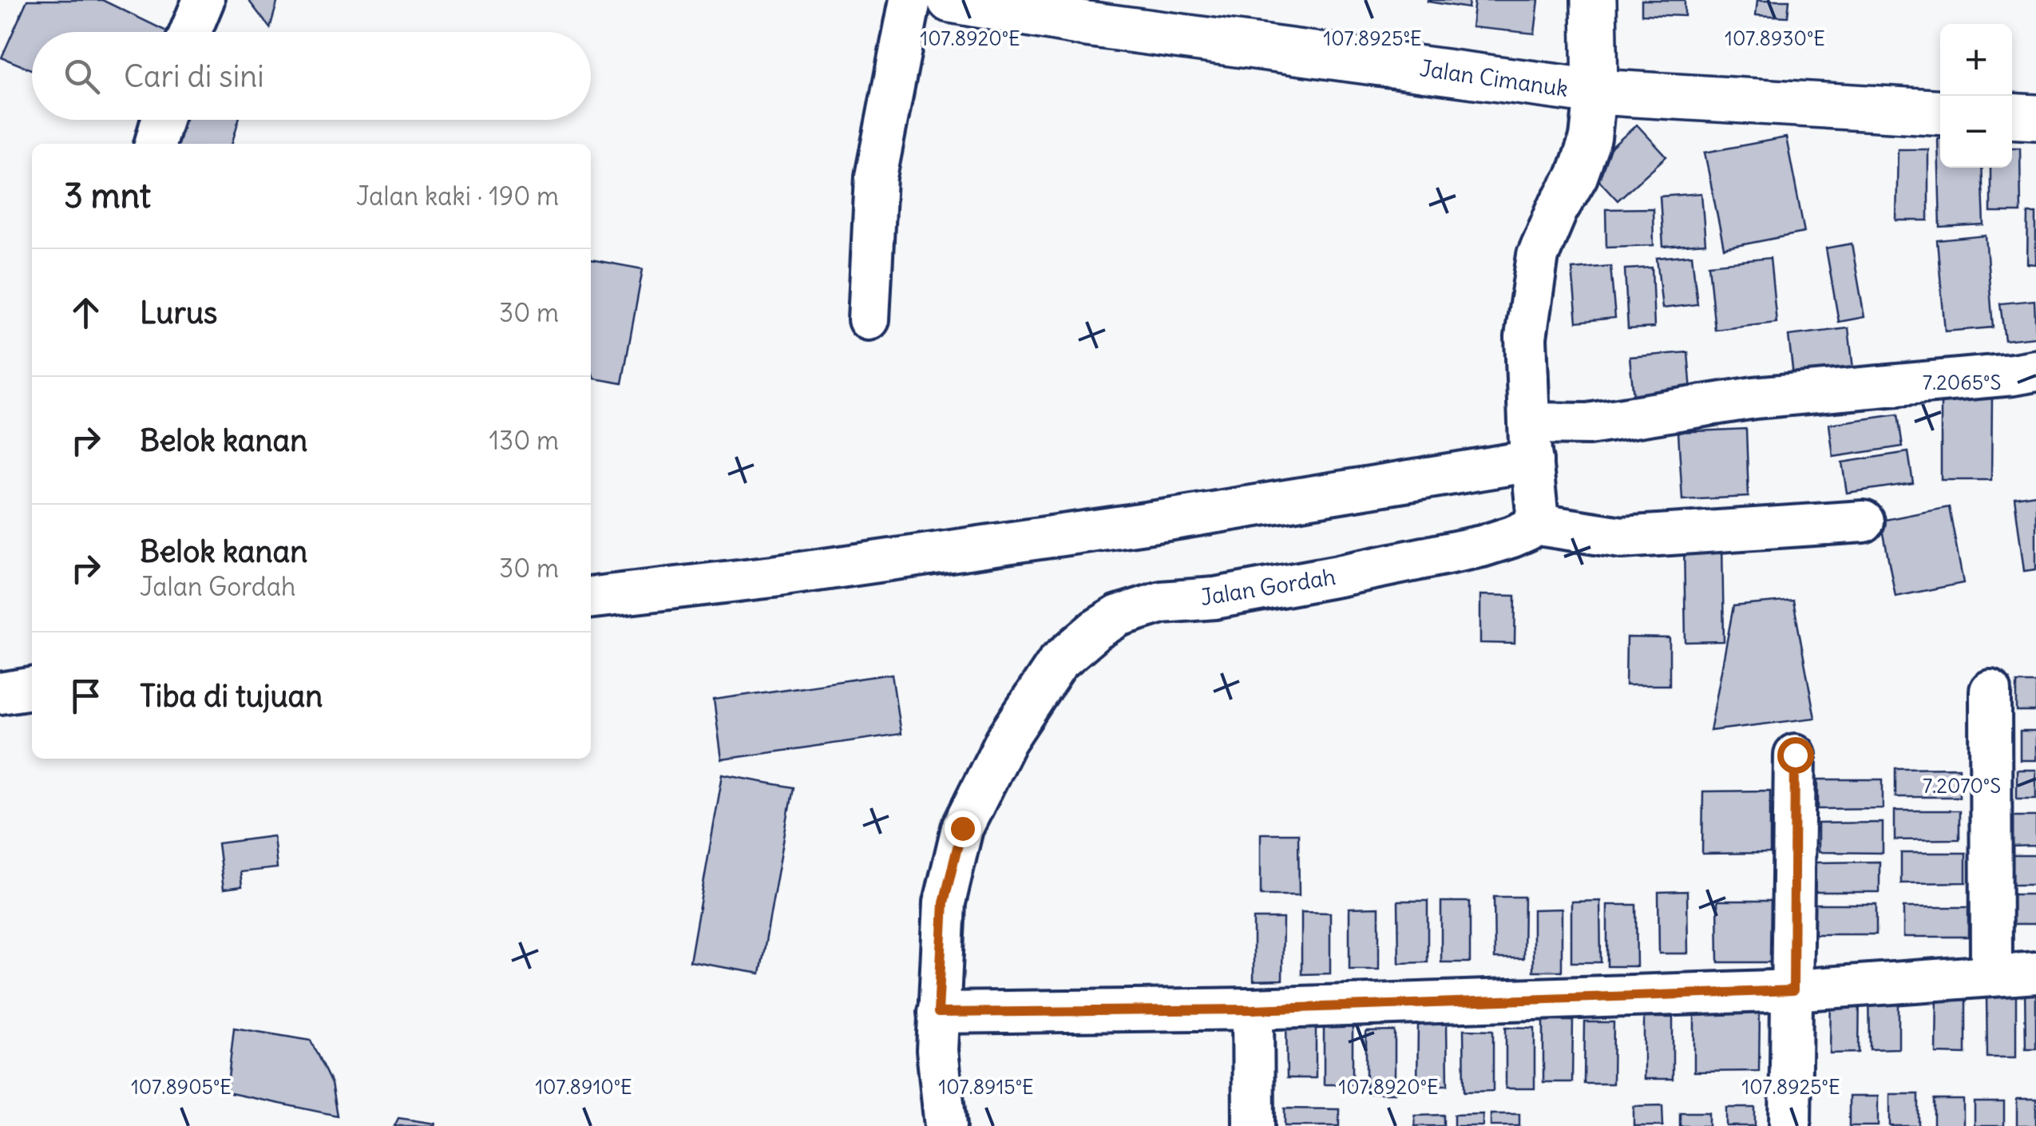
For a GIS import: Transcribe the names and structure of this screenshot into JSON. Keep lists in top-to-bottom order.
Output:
{
  "streets": {
    "main road": ["Jalan Cimanuk"],
    "street": ["Jalan Gordah"]
  },
  "page": {
    "map_buttons": ["+", "−"],
    "search": "Cari di sini",
    "heading": ["3 mnt", "Jalan kaki · 190 m"],
    "list": [
      ["Lurus", "30 m"],
      ["Belok kanan", "130 m"],
      ["Belok kanan", "Jalan Gordah", "30 m"],
      "Tiba di tujuan"
    ]
  },
  "coordinates": [
    "107.8920°E",
    "107.8925°E",
    "107.8930°E",
    "7.2065°S",
    "7.2070°S",
    "107.8905°E",
    "107.8910°E",
    "107.8915°E"
  ]
}
